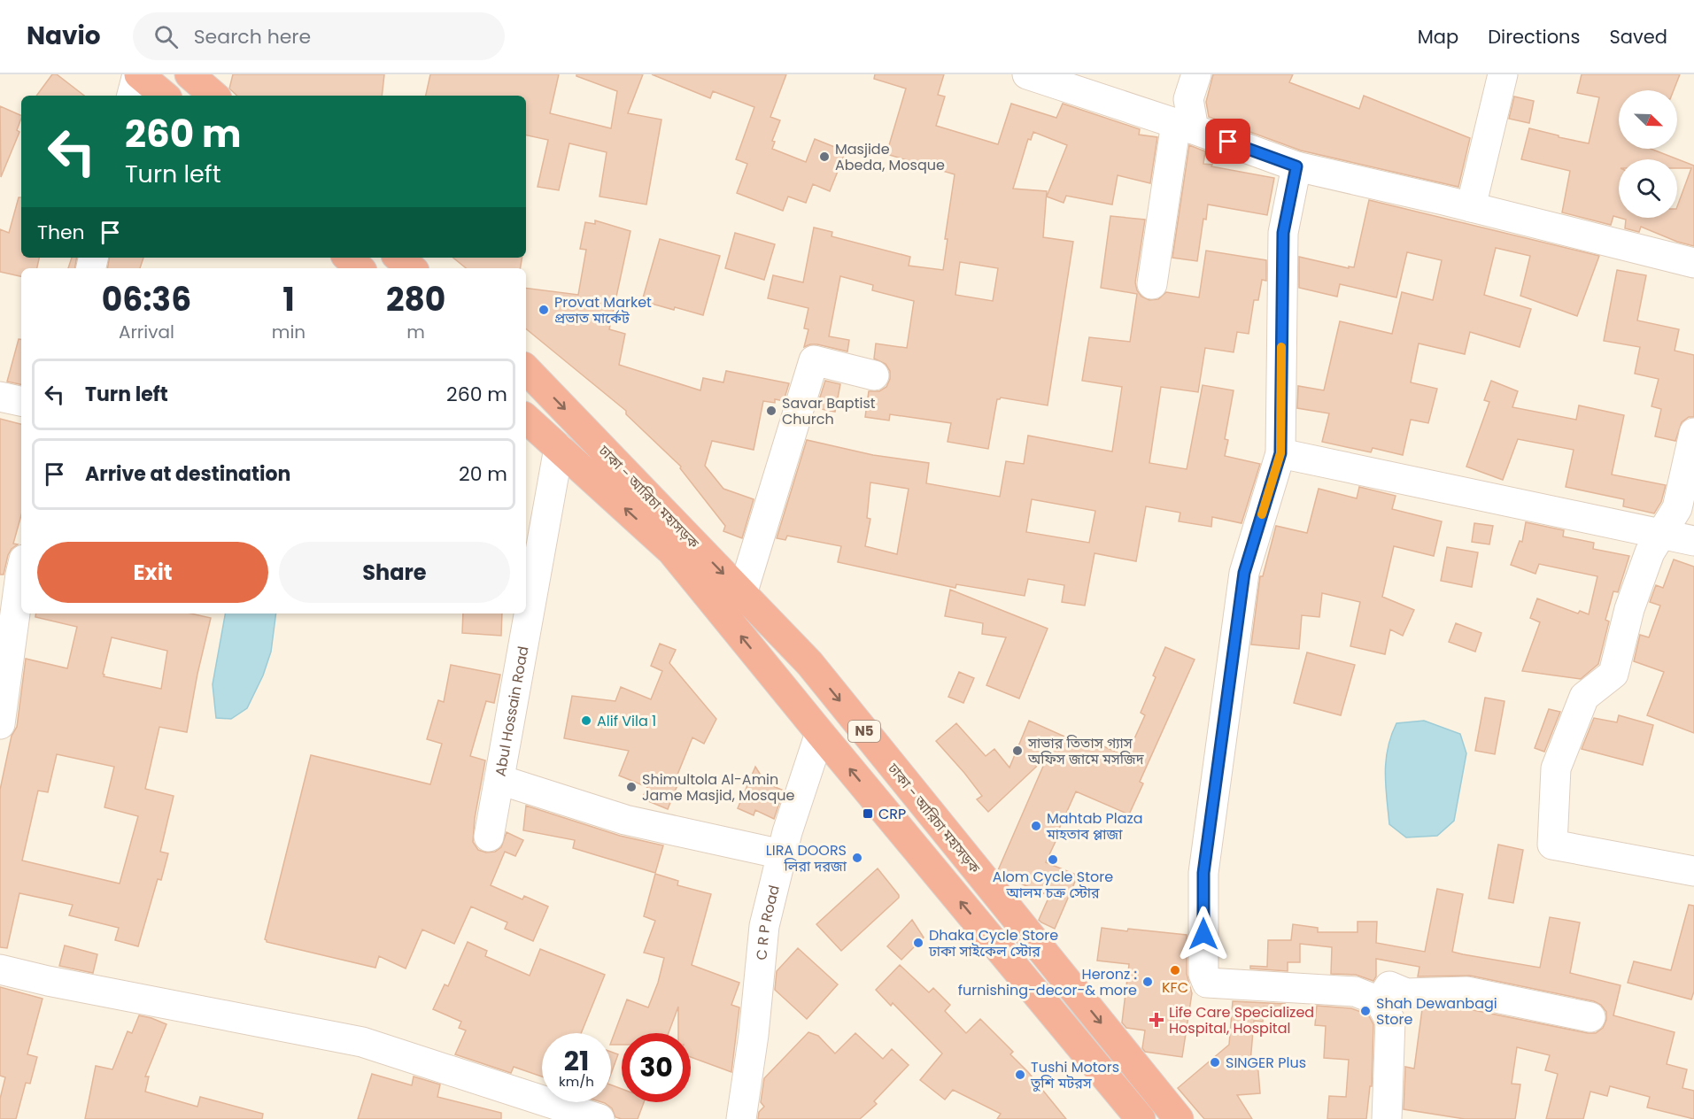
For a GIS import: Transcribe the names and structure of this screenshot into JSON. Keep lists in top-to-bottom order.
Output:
{
  "streets": {
    "highway": ["ঢাকা - আরিচা মহাসড়ক", "N5"],
    "street": ["Abul Hossain Road", "C R P Road"]
  },
  "crossings": [
    ["ঢাকা - আরিচা মহাসড়ক", "Abul Hossain Road"],
    ["ঢাকা - আরিচা মহাসড়ক", "C R P Road"],
    ["Abul Hossain Road", "C R P Road"]
  ],
  "places": {
    "other": [
      "Masjide Abeda, Mosque",
      "Provat Market প্রভাত মার্কেট",
      "Savar Baptist Church",
      "Alif Vila 1",
      "সাভার তিতাস গ্যাস অফিস জামে মসজিদ",
      "Shimultola Al-Amin Jame Masjid, Mosque",
      "Mahtab Plaza মাহতাব প্লাজা",
      "LIRA DOORS লিরা দরজা",
      "Alom Cycle Store আলম চক্র স্টোর",
      "Dhaka Cycle Store ঢাকা সাইকেল স্টোর",
      "KFC",
      "Heronz : furnishing-decor-& more",
      "Shah Dewanbagi Store",
      "SINGER Plus",
      "Tushi Motors তুশি মটরস"
    ],
    "transit": ["CRP"],
    "health": ["Life Care Specialized Hospital, Hospital"]
  },
  "north": "bottom right",
  "page": {
    "header": "Navio",
    "search": "Search here",
    "nav": ["Map", "Directions", "Saved"],
    "turn": ["260 m", "Turn left"],
    "then": "Then",
    "eta": [
      "06:36",
      "Arrival",
      "1",
      "min",
      "280",
      "m"
    ],
    "list": [
      {
        "name": "Turn left",
        "value": "260 m"
      },
      {
        "name": "Arrive at destination",
        "value": "20 m"
      }
    ],
    "buttons": ["Exit", "Share"],
    "speed": "21 km/h",
    "limit": "30"
  }
}
